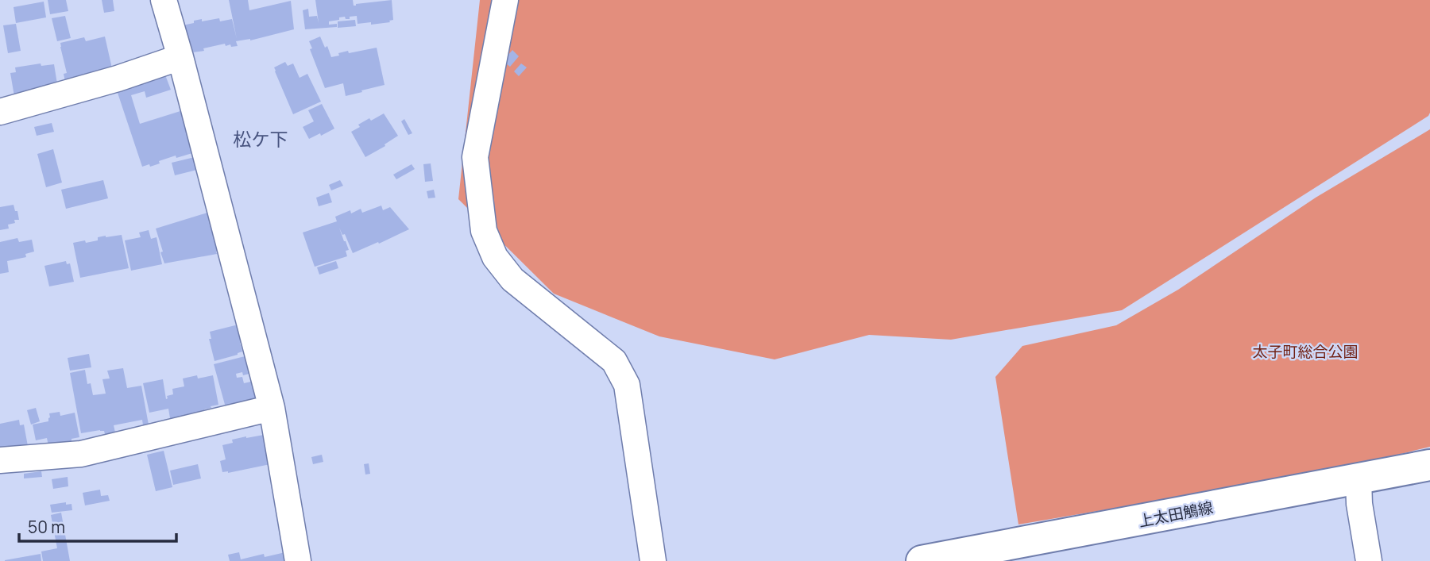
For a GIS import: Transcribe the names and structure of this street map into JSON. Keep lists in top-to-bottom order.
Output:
{
  "streets": {
    "main road": ["上太田鵤線"]
  },
  "districts": ["松ケ下"],
  "parks": ["太子町総合公園"],
  "scale_bar": "50 m"
}
